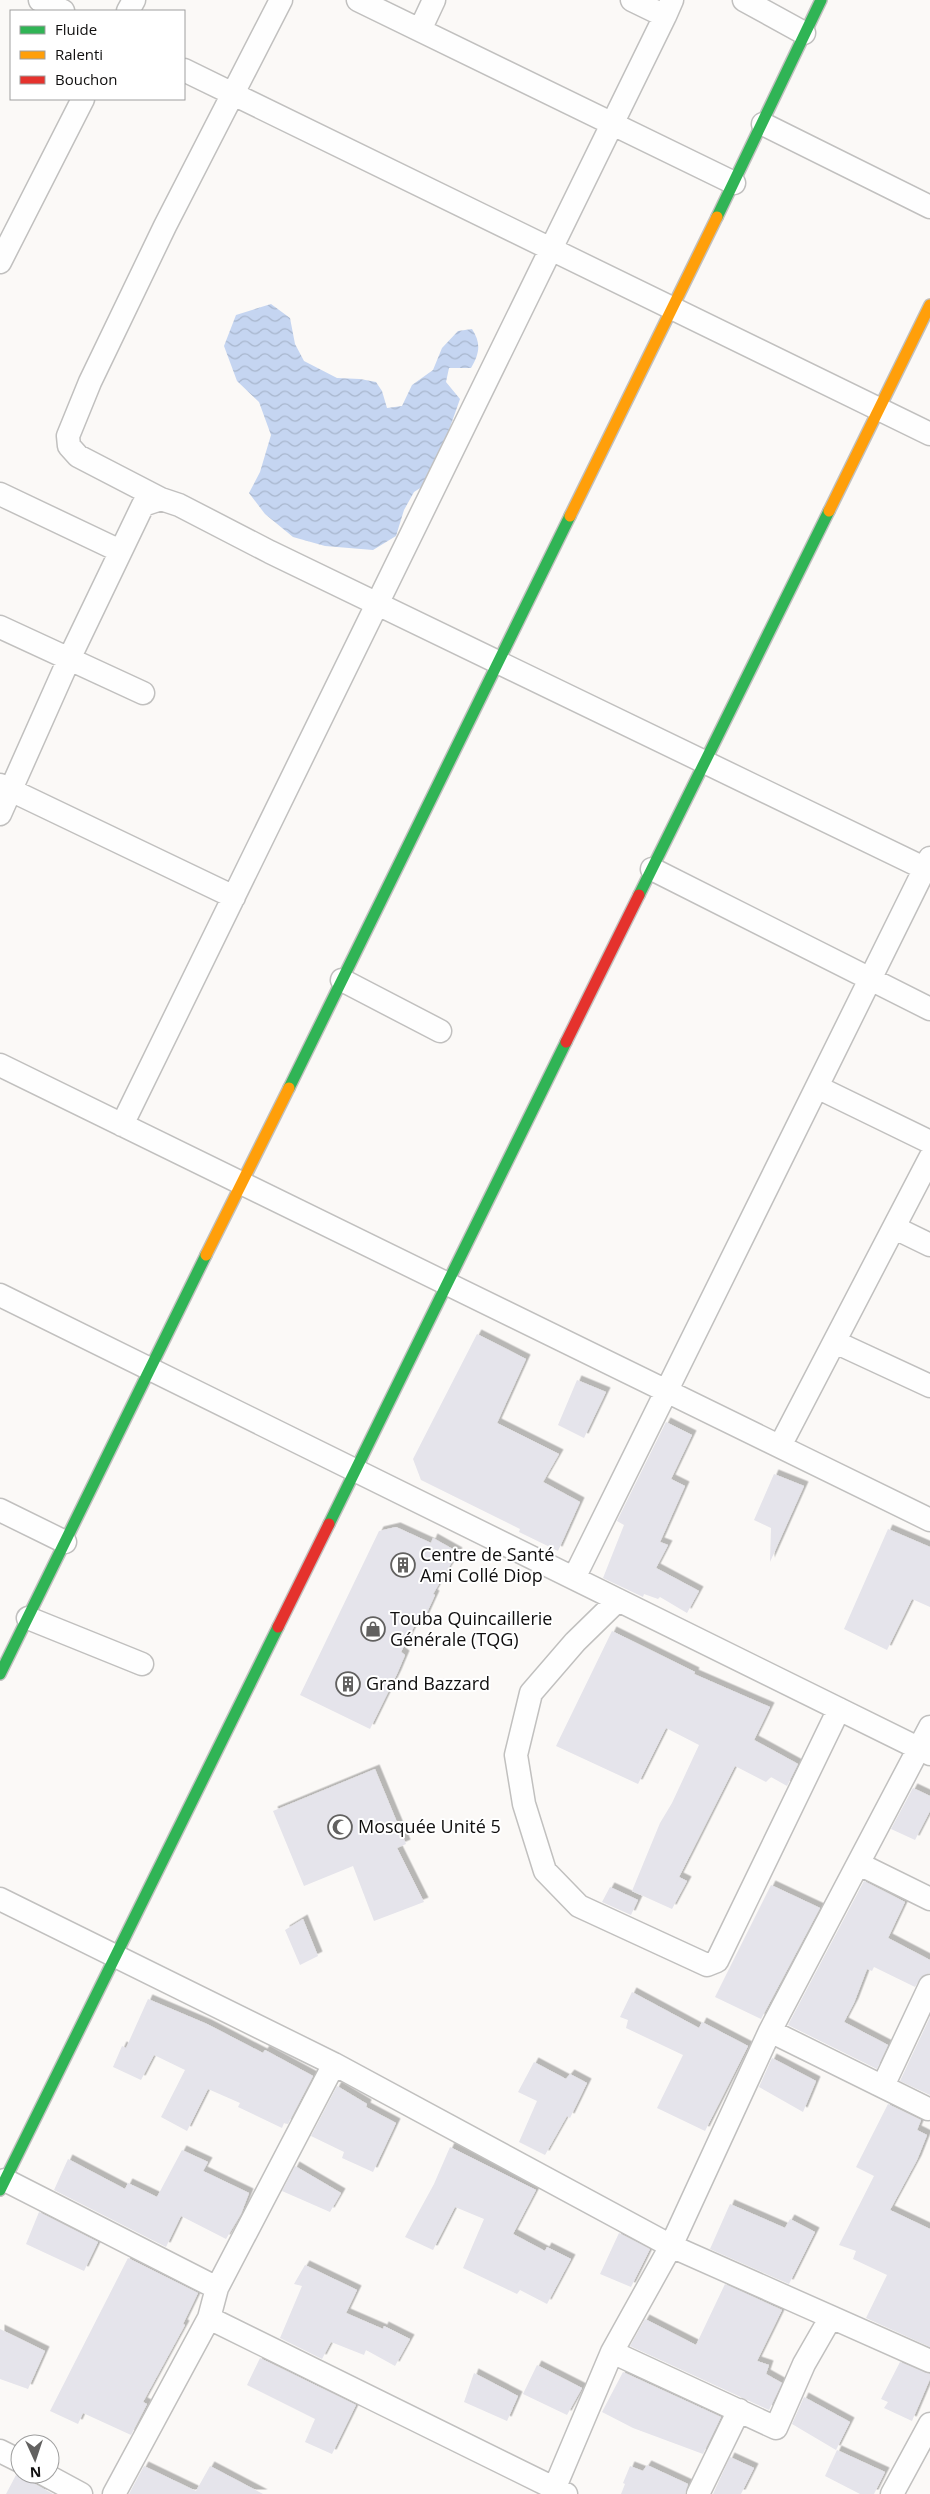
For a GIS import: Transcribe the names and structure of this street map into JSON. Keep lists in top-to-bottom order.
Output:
{
  "places": {
    "building": ["Centre de Santé Ami Collé Diop", "Grand Bazzard"],
    "shop": ["Touba Quincaillerie Générale (TQG)"],
    "mosque": ["Mosquée Unité 5"]
  },
  "legend": ["Fluide", "Ralenti", "Bouchon"],
  "north": "bottom"
}
